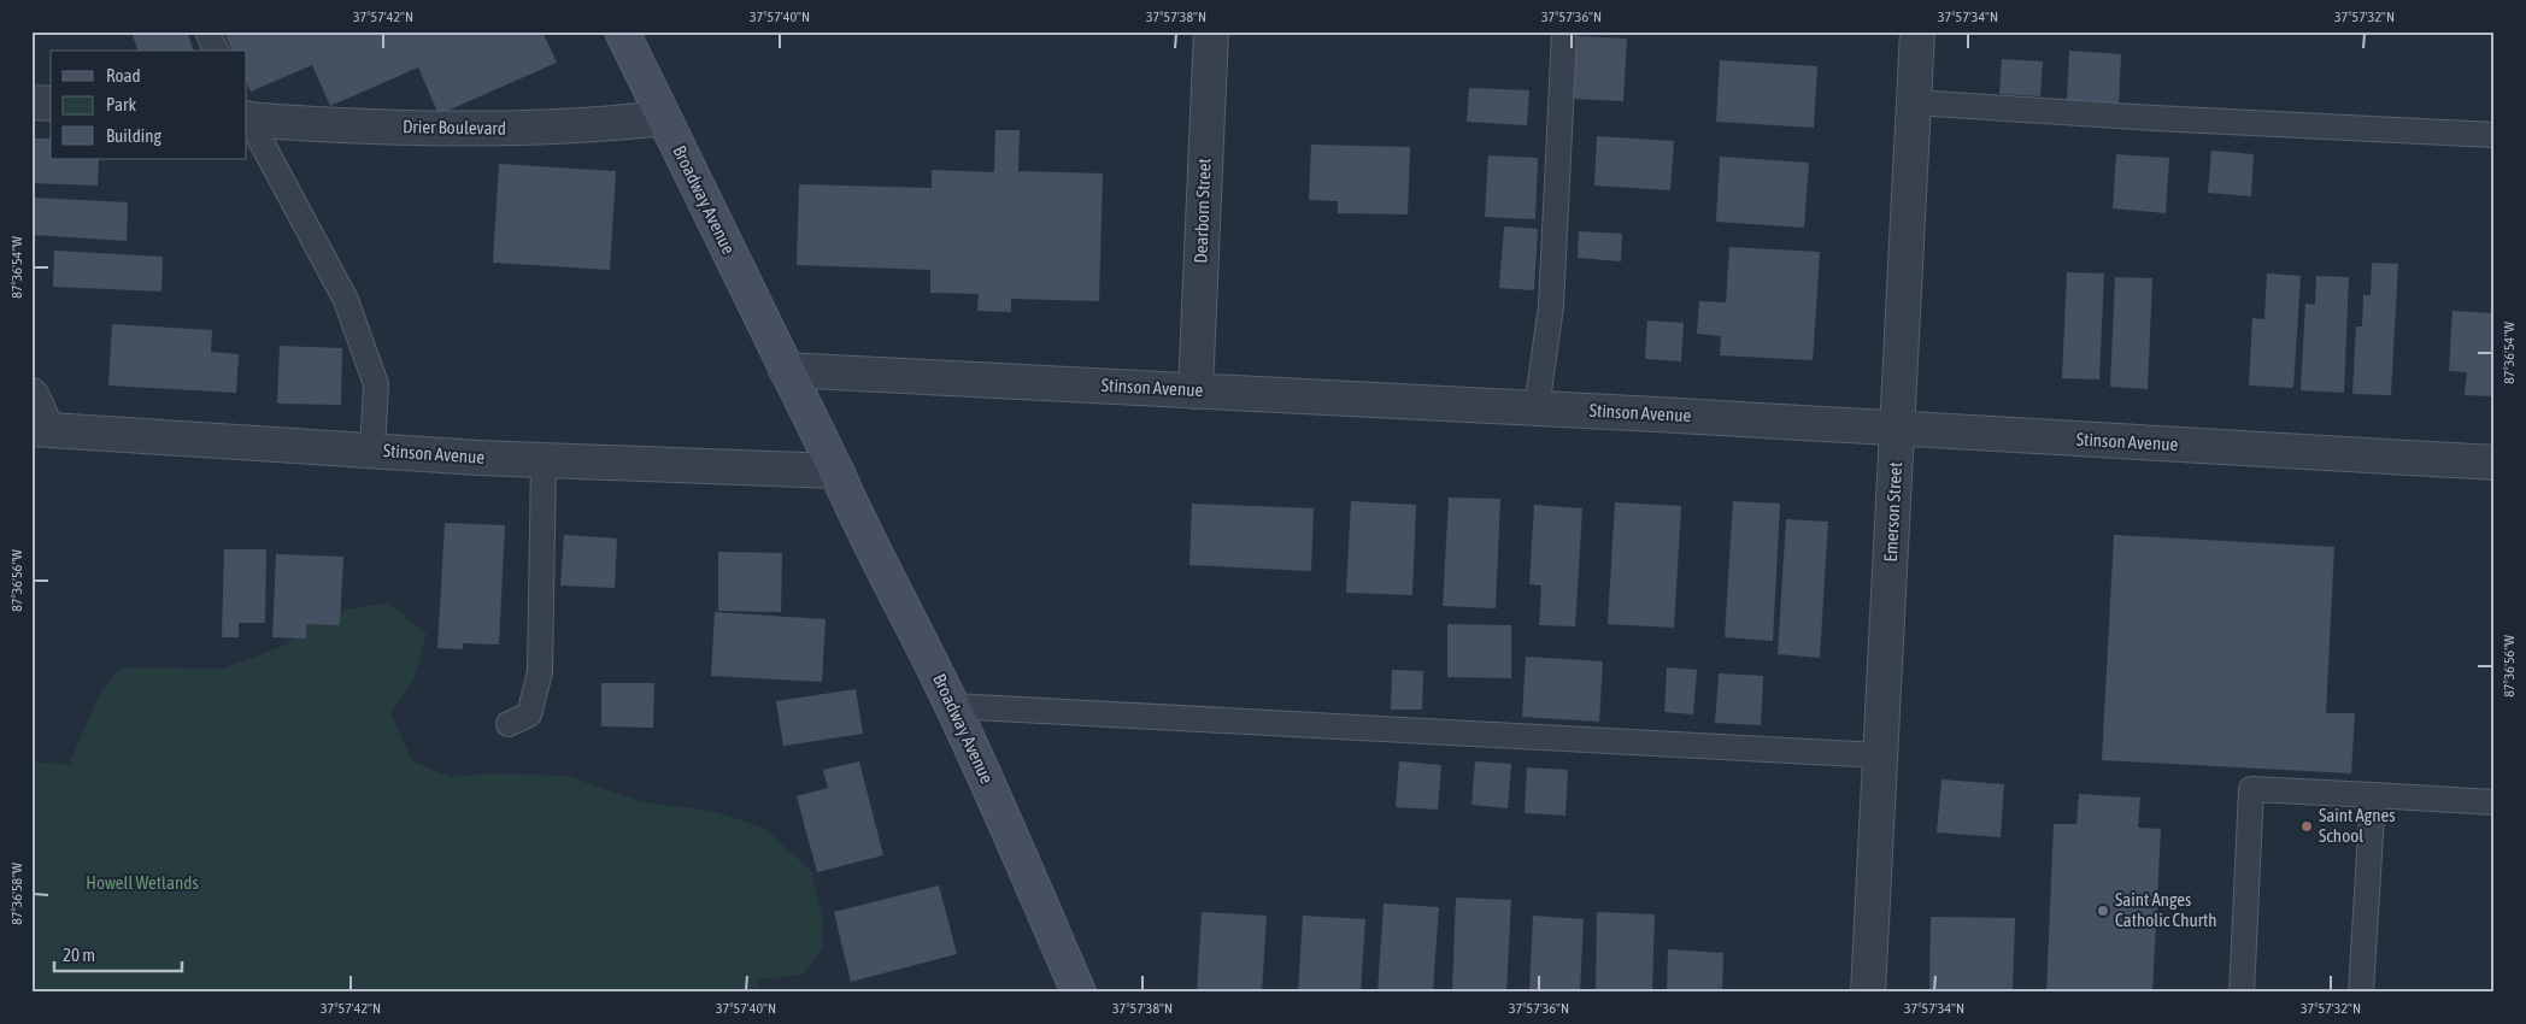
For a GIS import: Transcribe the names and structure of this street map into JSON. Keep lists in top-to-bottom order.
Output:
{
  "streets": {
    "main road": ["Broadway Avenue"],
    "street": [
      "Drier Boulevard",
      "Dearborn Street",
      "Stinson Avenue",
      "Emerson Street"
    ]
  },
  "crossings": [
    ["Drier Boulevard", "Broadway Avenue"],
    ["Broadway Avenue", "Stinson Avenue"],
    ["Dearborn Street", "Stinson Avenue"],
    ["Stinson Avenue", "Emerson Street"]
  ],
  "parks": ["Howell Wetlands"],
  "places": ["Saint Agnes School", "Saint Anges Catholic Churth"],
  "legend": ["Road", "Park", "Building"],
  "scale_bar": "20 m",
  "coordinates": [
    "37°57'42\"N",
    "37°57'40\"N",
    "37°57'38\"N",
    "37°57'36\"N",
    "37°57'34\"N",
    "37°57'32\"N",
    "87°36'54\"W",
    "87°36'56\"W",
    "87°36'58\"W"
  ]
}
